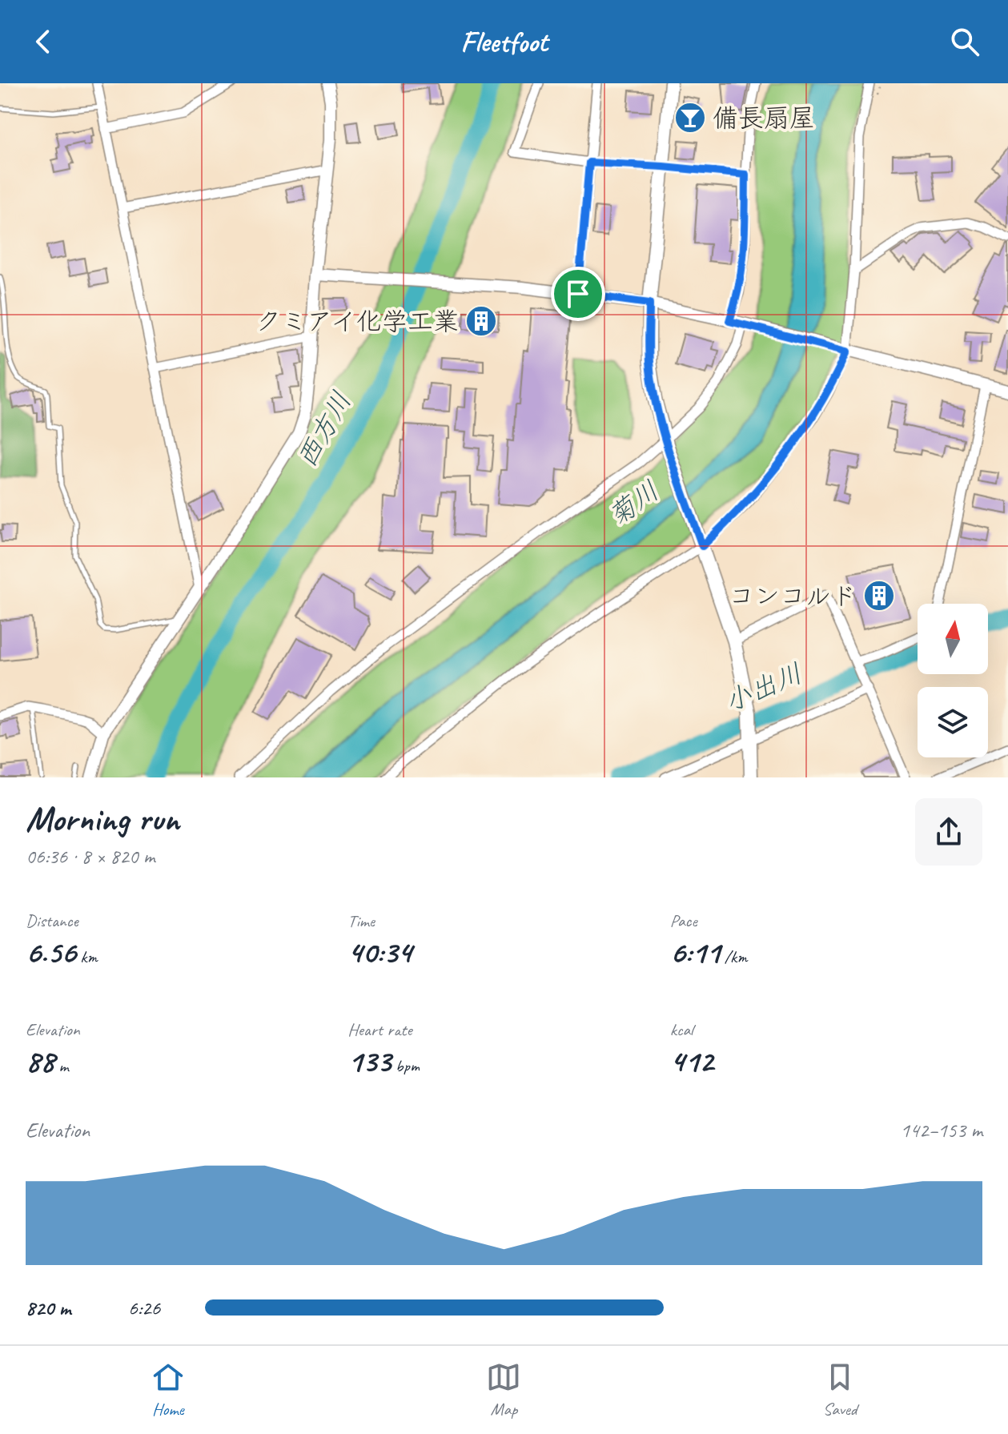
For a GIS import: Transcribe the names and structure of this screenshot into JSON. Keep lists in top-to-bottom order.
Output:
{
  "water": ["西方川", "菊川", "小出川"],
  "places": {
    "bar": ["備長扇屋"],
    "building": ["クミアイ化学工業", "コンコルド"]
  },
  "north": "top",
  "page": {
    "header": "Fleetfoot",
    "heading": ["Morning run", "06:36 · 8 × 820 m"],
    "stats": [
      ["Distance", "6.56 km"],
      ["Time", "40:34"],
      ["Pace", "6:11 /km"],
      ["Elevation", "88 m"],
      ["Heart rate", "133 bpm"],
      ["kcal", "412"]
    ],
    "chart": ["Elevation", "142–153 m"],
    "list": [
      {
        "name": "820 m",
        "note": "6:26"
      }
    ],
    "tabs": ["Home", "Map", "Saved"]
  }
}
